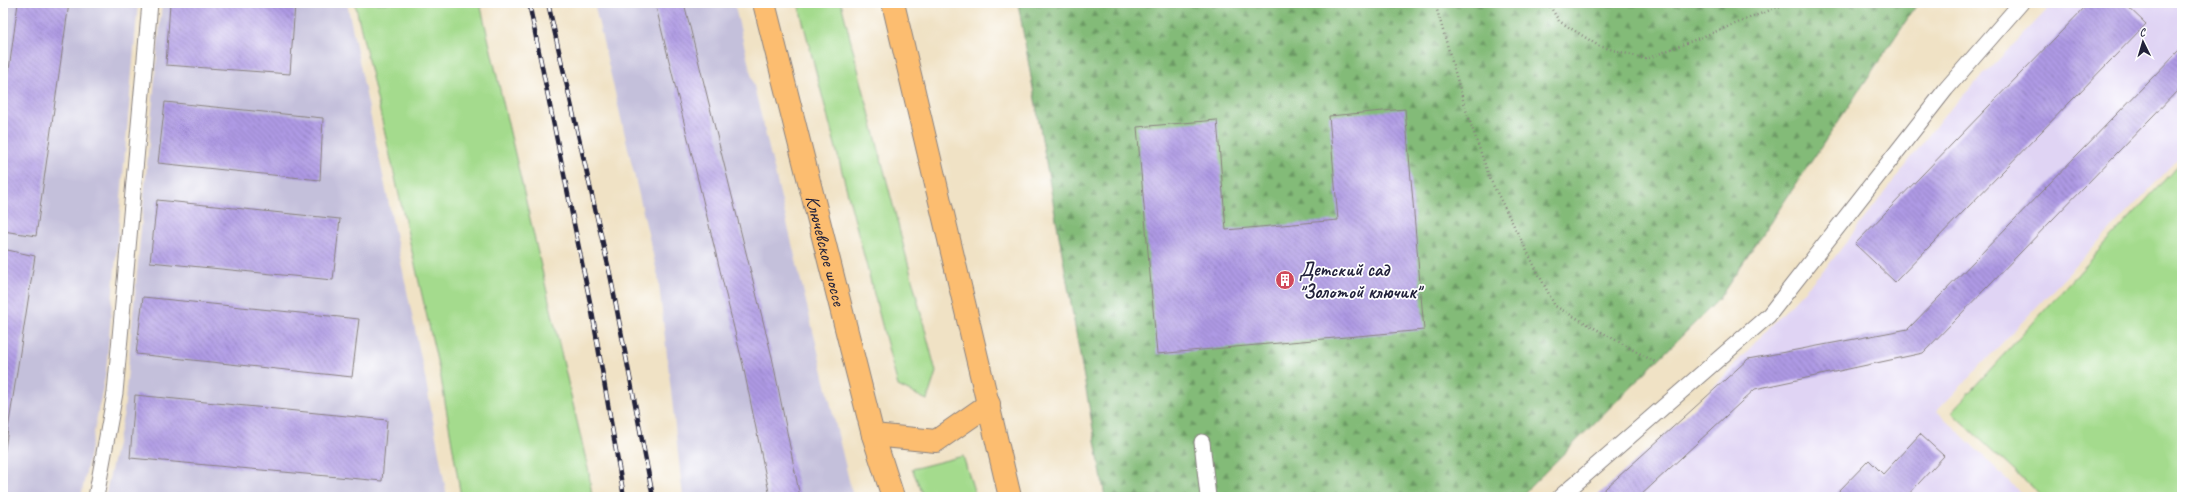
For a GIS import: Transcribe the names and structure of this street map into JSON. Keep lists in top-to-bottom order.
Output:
{
  "streets": {
    "main road": ["Ключевское шоссе"]
  },
  "places": {
    "building": ["Детский сад \"Золотой ключик\""]
  },
  "north": "top"
}
